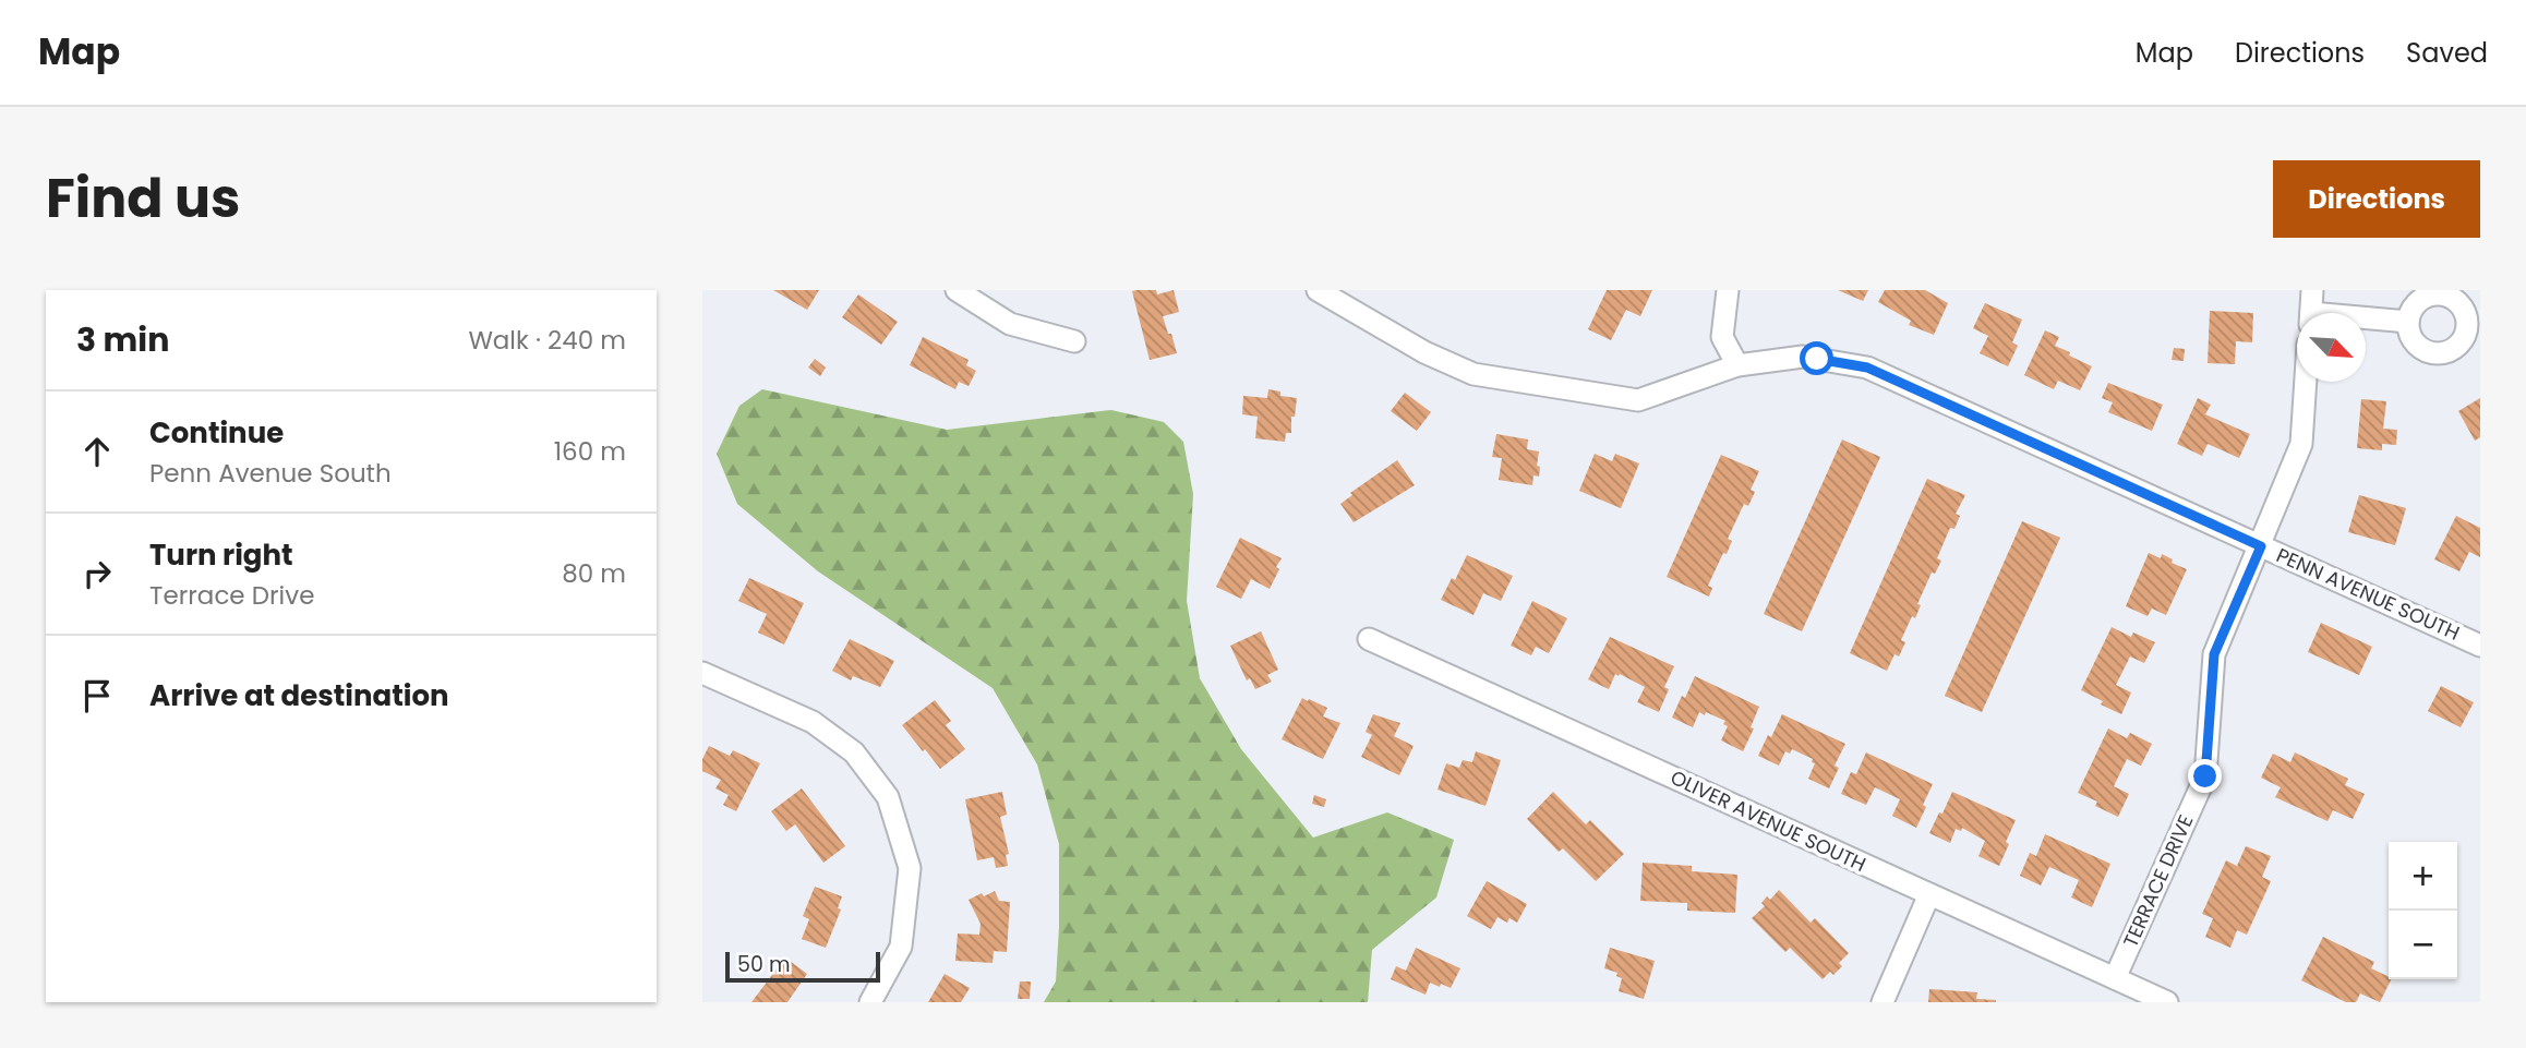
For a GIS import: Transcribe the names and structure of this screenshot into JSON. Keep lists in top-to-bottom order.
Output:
{
  "streets": {
    "street": ["PENN AVENUE SOUTH", "OLIVER AVENUE SOUTH", "TERRACE DRIVE"]
  },
  "crossings": [
    ["PENN AVENUE SOUTH", "TERRACE DRIVE"],
    ["OLIVER AVENUE SOUTH", "TERRACE DRIVE"]
  ],
  "scale_bar": "50 m",
  "north": "bottom right",
  "page": {
    "header": "Map",
    "nav": ["Map", "Directions", "Saved"],
    "title": "Find us",
    "buttons": "Directions",
    "heading": ["3 min", "Walk · 240 m"],
    "list": [
      ["Continue", "Penn Avenue South", "160 m"],
      ["Turn right", "Terrace Drive", "80 m"],
      "Arrive at destination"
    ],
    "map_buttons": ["+", "−"],
    "scale": "50 m"
  }
}
